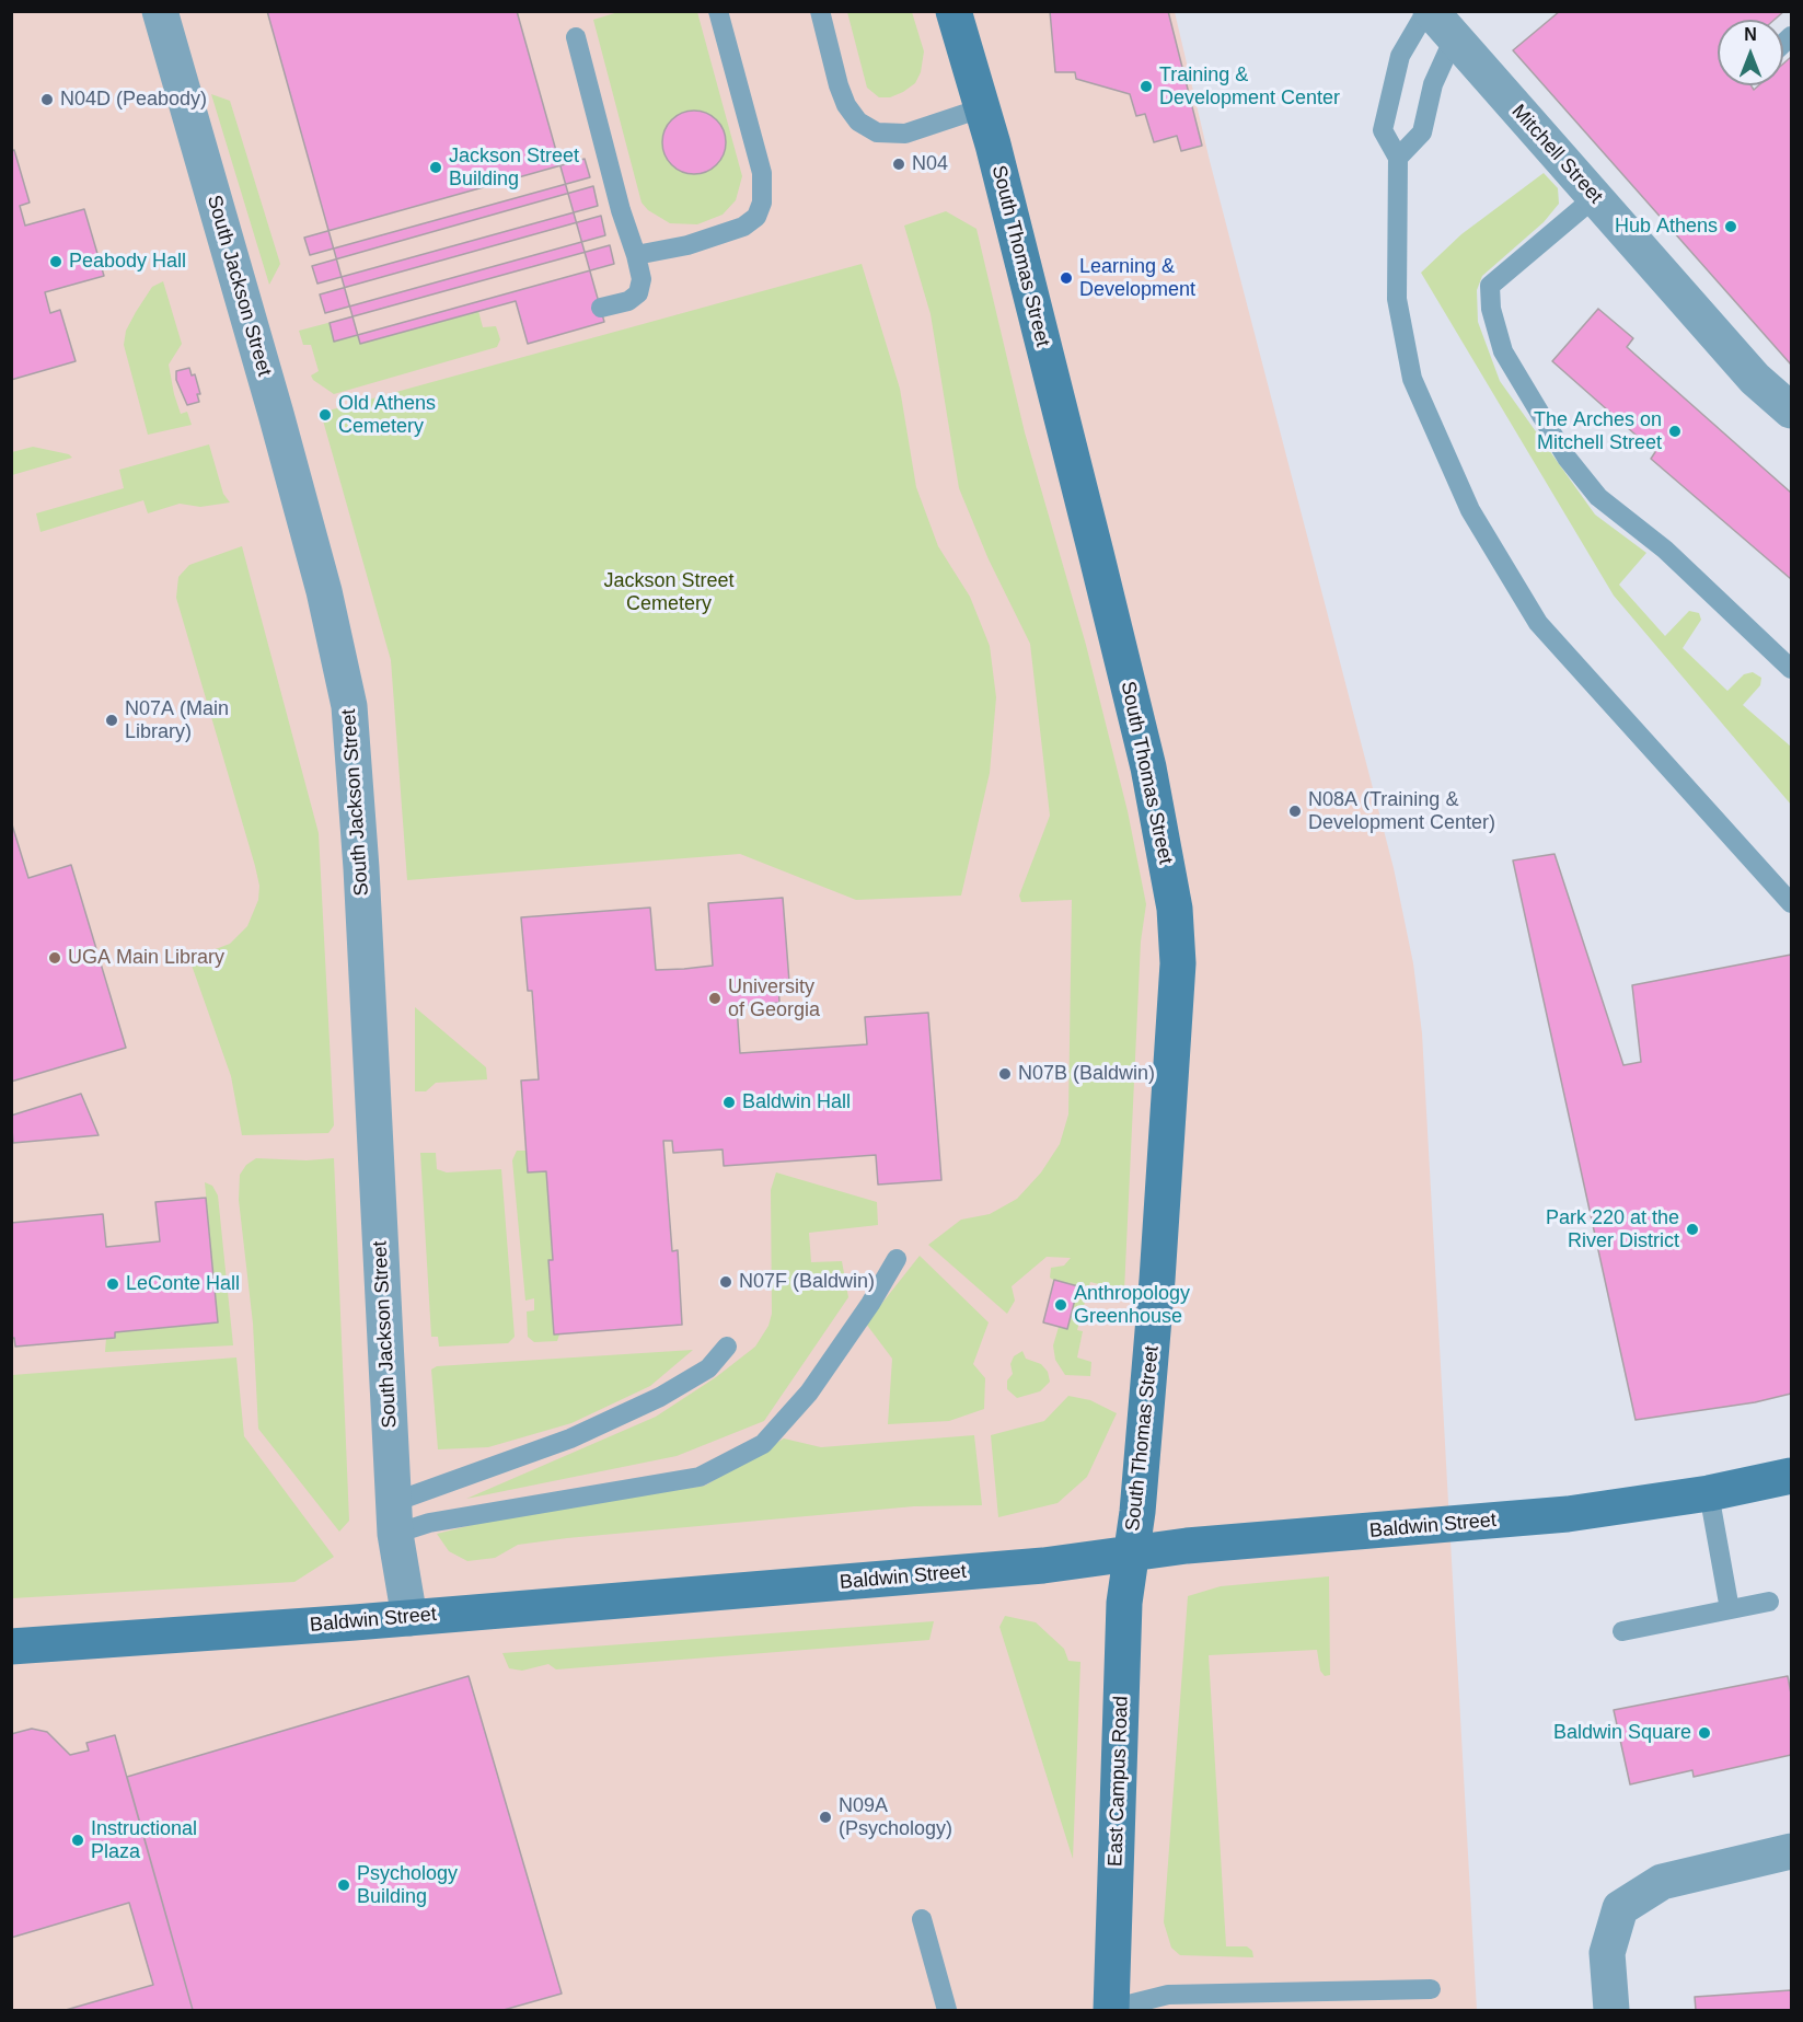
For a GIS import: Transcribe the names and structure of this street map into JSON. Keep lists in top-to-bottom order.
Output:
{
  "streets": {
    "main road": ["South Thomas Street", "Baldwin Street", "East Campus Road"],
    "street": ["Mitchell Street", "South Jackson Street"]
  },
  "crossings": [
    ["South Thomas Street", "Baldwin Street"],
    ["South Thomas Street", "East Campus Road"],
    ["South Jackson Street", "Baldwin Street"],
    ["Baldwin Street", "East Campus Road"]
  ],
  "parks": ["Jackson Street Cemetery"],
  "places": [
    "Training & Development Center",
    "N04D (Peabody)",
    "N04",
    "Jackson Street Building",
    "Hub Athens",
    "Peabody Hall",
    "Learning & Development",
    "Old Athens Cemetery",
    "The Arches on Mitchell Street",
    "N07A (Main Library)",
    "N08A (Training & Development Center)",
    "UGA Main Library",
    "University of Georgia",
    "N07B (Baldwin)",
    "Baldwin Hall",
    "Park 220 at the River District",
    "N07F (Baldwin)",
    "LeConte Hall",
    "Anthropology Greenhouse",
    "Baldwin Square",
    "N09A (Psychology)",
    "Instructional Plaza",
    "Psychology Building"
  ],
  "north": "top"
}
